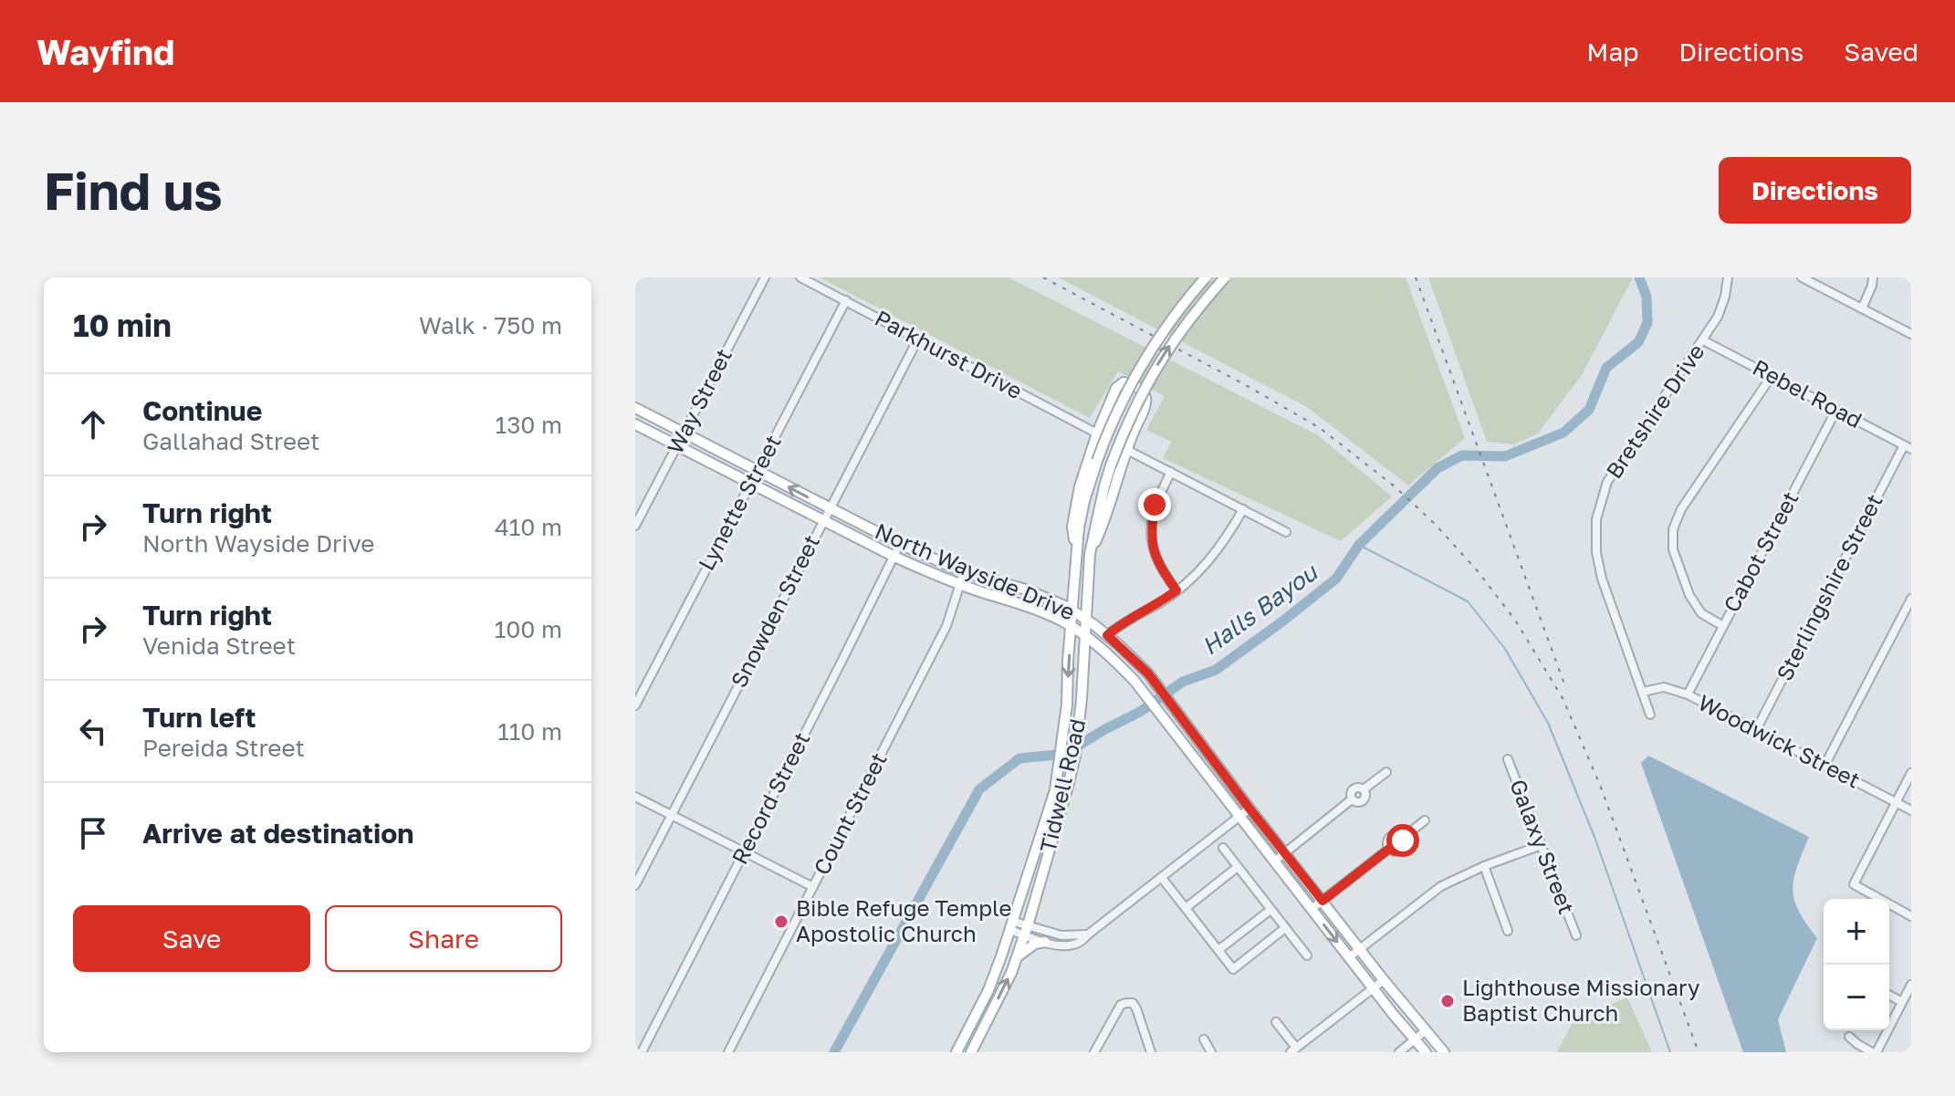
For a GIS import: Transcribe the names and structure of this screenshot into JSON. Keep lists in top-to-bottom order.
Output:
{
  "streets": {
    "main road": ["North Wayside Drive", "Tidwell Road"],
    "street": [
      "Parkhurst Drive",
      "Rebel Road",
      "Way Street",
      "Bretshire Drive",
      "Lynette Street",
      "Cabot Street",
      "Sterlingshire Street",
      "Snowden Street",
      "Woodwick Street",
      "Record Street",
      "Count Street",
      "Galaxy Street"
    ]
  },
  "crossings": [
    ["Parkhurst Drive", "Lynette Street"],
    ["Parkhurst Drive", "Snowden Street"],
    ["Rebel Road", "Bretshire Drive"],
    ["Rebel Road", "Cabot Street"],
    ["Rebel Road", "Sterlingshire Street"],
    ["Way Street", "North Wayside Drive"],
    ["Bretshire Drive", "Woodwick Street"],
    ["Lynette Street", "North Wayside Drive"],
    ["Cabot Street", "Woodwick Street"],
    ["North Wayside Drive", "Snowden Street"],
    ["North Wayside Drive", "Tidwell Road"],
    ["North Wayside Drive", "Record Street"],
    ["North Wayside Drive", "Count Street"],
    ["Sterlingshire Street", "Woodwick Street"]
  ],
  "water": ["Halls Bayou"],
  "places": ["Bible Refuge Temple Apostolic Church", "Lighthouse Missionary Baptist Church"],
  "page": {
    "header": "Wayfind",
    "nav": ["Map", "Directions", "Saved"],
    "buttons": [
      "Directions",
      ["Save", "Share"]
    ],
    "title": "Find us",
    "heading": ["10 min", "Walk · 750 m"],
    "list": [
      ["Continue", "Gallahad Street", "130 m"],
      ["Turn right", "North Wayside Drive", "410 m"],
      ["Turn right", "Venida Street", "100 m"],
      ["Turn left", "Pereida Street", "110 m"],
      "Arrive at destination"
    ],
    "map_buttons": ["+", "−"]
  }
}
